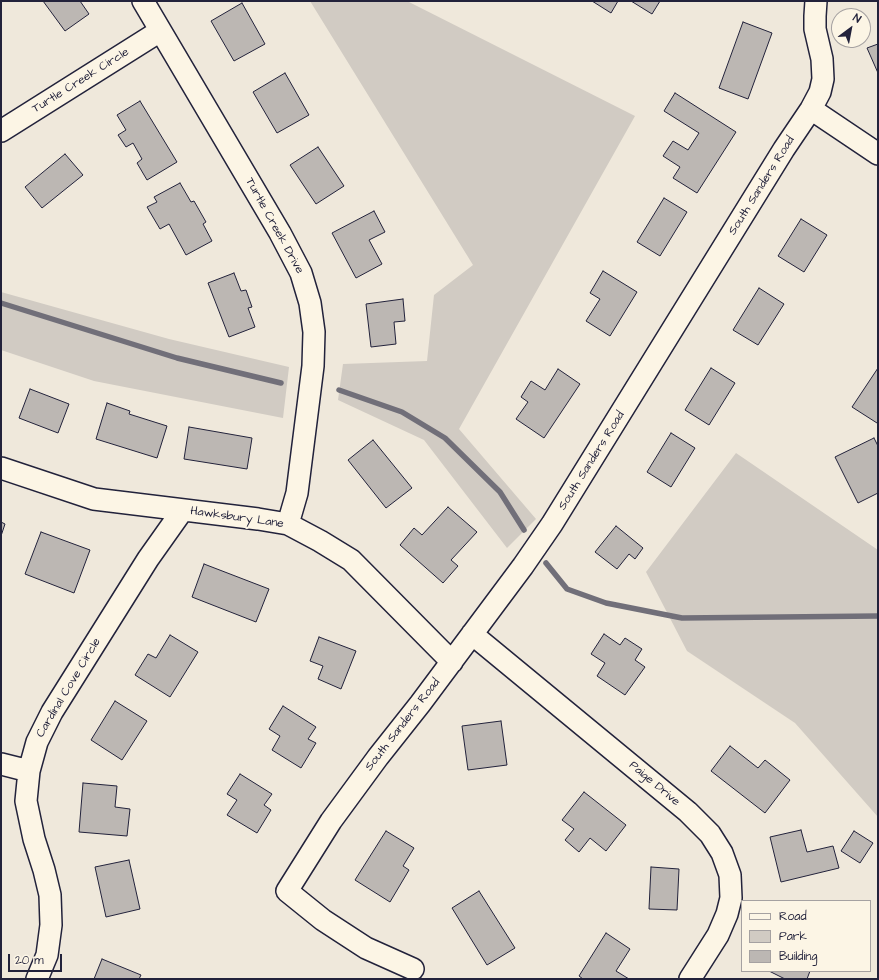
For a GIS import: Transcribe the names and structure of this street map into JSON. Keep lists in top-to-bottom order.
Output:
{
  "streets": {
    "street": [
      "Turtle Creek Circle",
      "South Sanders Road",
      "Turtle Creek Drive",
      "Hawksbury Lane",
      "Cardinal Cove Circle",
      "Paige Drive"
    ]
  },
  "crossings": [
    ["Turtle Creek Circle", "Turtle Creek Drive"],
    ["South Sanders Road", "Hawksbury Lane"],
    ["South Sanders Road", "Paige Drive"],
    ["Turtle Creek Drive", "Hawksbury Lane"],
    ["Hawksbury Lane", "Cardinal Cove Circle"]
  ],
  "legend": ["Road", "Park", "Building"],
  "scale_bar": "20 m",
  "north": "top right"
}
